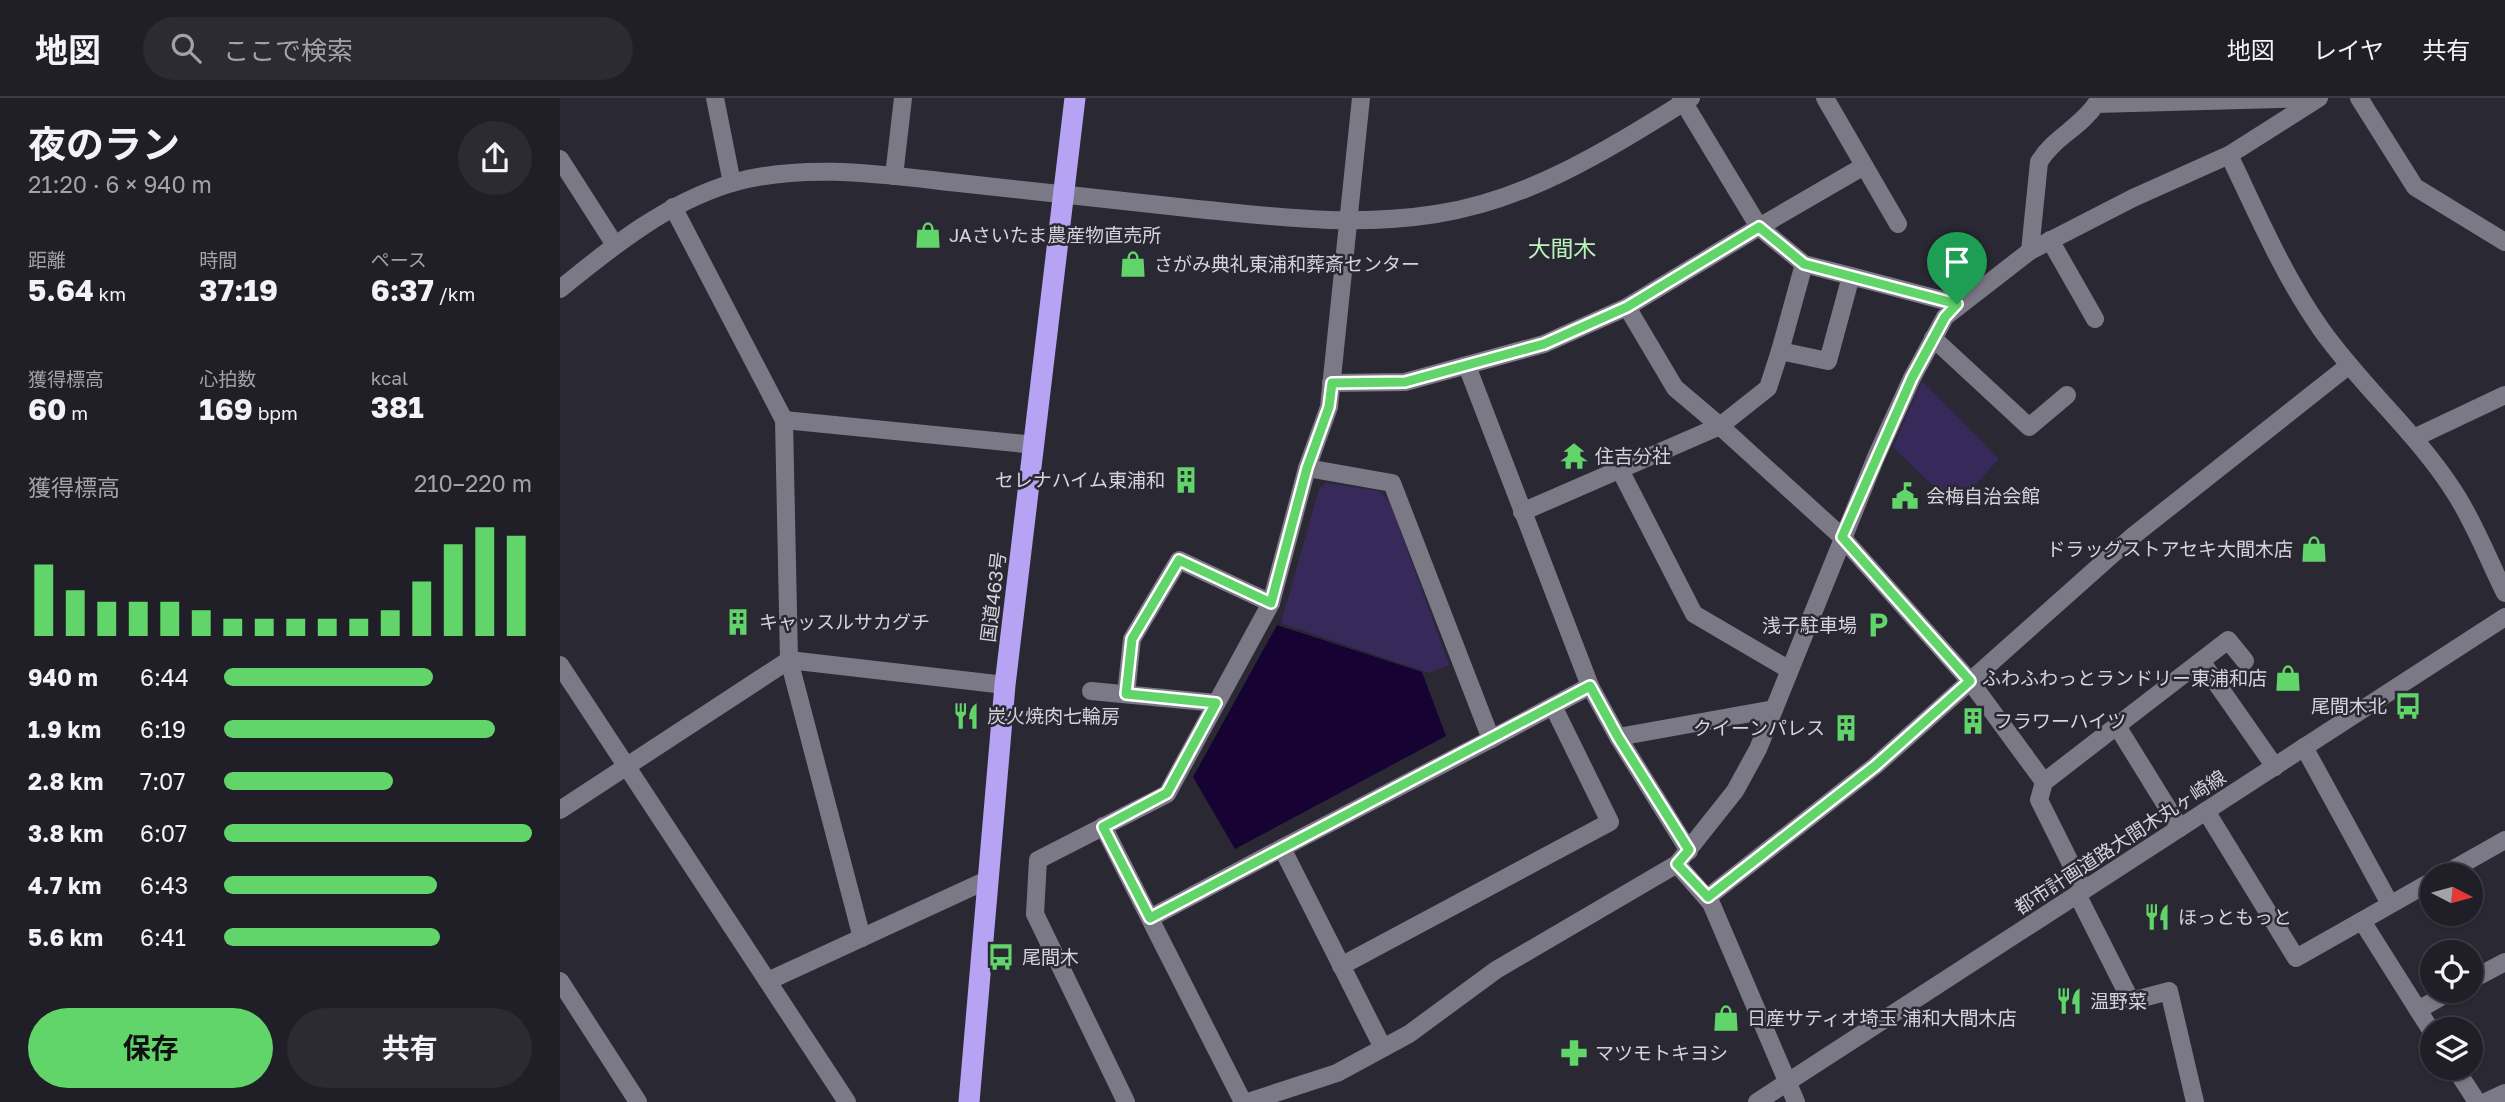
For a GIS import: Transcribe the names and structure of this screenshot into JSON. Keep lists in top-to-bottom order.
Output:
{
  "streets": {
    "highway": ["国道463号"],
    "street": ["都市計画道路大間木丸ヶ崎線"]
  },
  "districts": ["大間木"],
  "places": {
    "shop": [
      "JAさいたま農産物直売所",
      "さがみ典礼東浦和葬斎センター",
      "ドラッグストアセキ大間木店",
      "ふわふわっとランドリー東浦和店",
      "日産サティオ埼玉 浦和大間木店"
    ],
    "temple": ["住吉分社"],
    "building": [
      "セレナハイム東浦和",
      "キャッスルサカグチ",
      "フラワーハイツ",
      "クイーンパレス"
    ],
    "public building": ["会梅自治会館"],
    "parking": ["浅子駐車場"],
    "bus stop": ["尾間木北", "尾間木"],
    "restaurant": ["炭火焼肉七輪房", "ほっともっと", "温野菜"],
    "pharmacy": ["マツモトキヨシ"]
  },
  "north": "right",
  "page": {
    "header": "地図",
    "search": "ここで検索",
    "nav": ["地図", "レイヤ", "共有"],
    "heading": ["夜のラン", "21:20 · 6 × 940 m"],
    "stats": [
      ["距離", "5.64 km"],
      ["時間", "37:19"],
      ["ペース", "6:37 /km"],
      ["獲得標高", "60 m"],
      ["心拍数", "169 bpm"],
      ["kcal", "381"]
    ],
    "chart": ["獲得標高", "210–220 m"],
    "list": [
      {
        "name": "940 m",
        "note": "6:44"
      },
      {
        "name": "1.9 km",
        "note": "6:19"
      },
      {
        "name": "2.8 km",
        "note": "7:07"
      },
      {
        "name": "3.8 km",
        "note": "6:07"
      },
      {
        "name": "4.7 km",
        "note": "6:43"
      },
      {
        "name": "5.6 km",
        "note": "6:41"
      }
    ],
    "buttons": ["保存", "共有"]
  }
}
